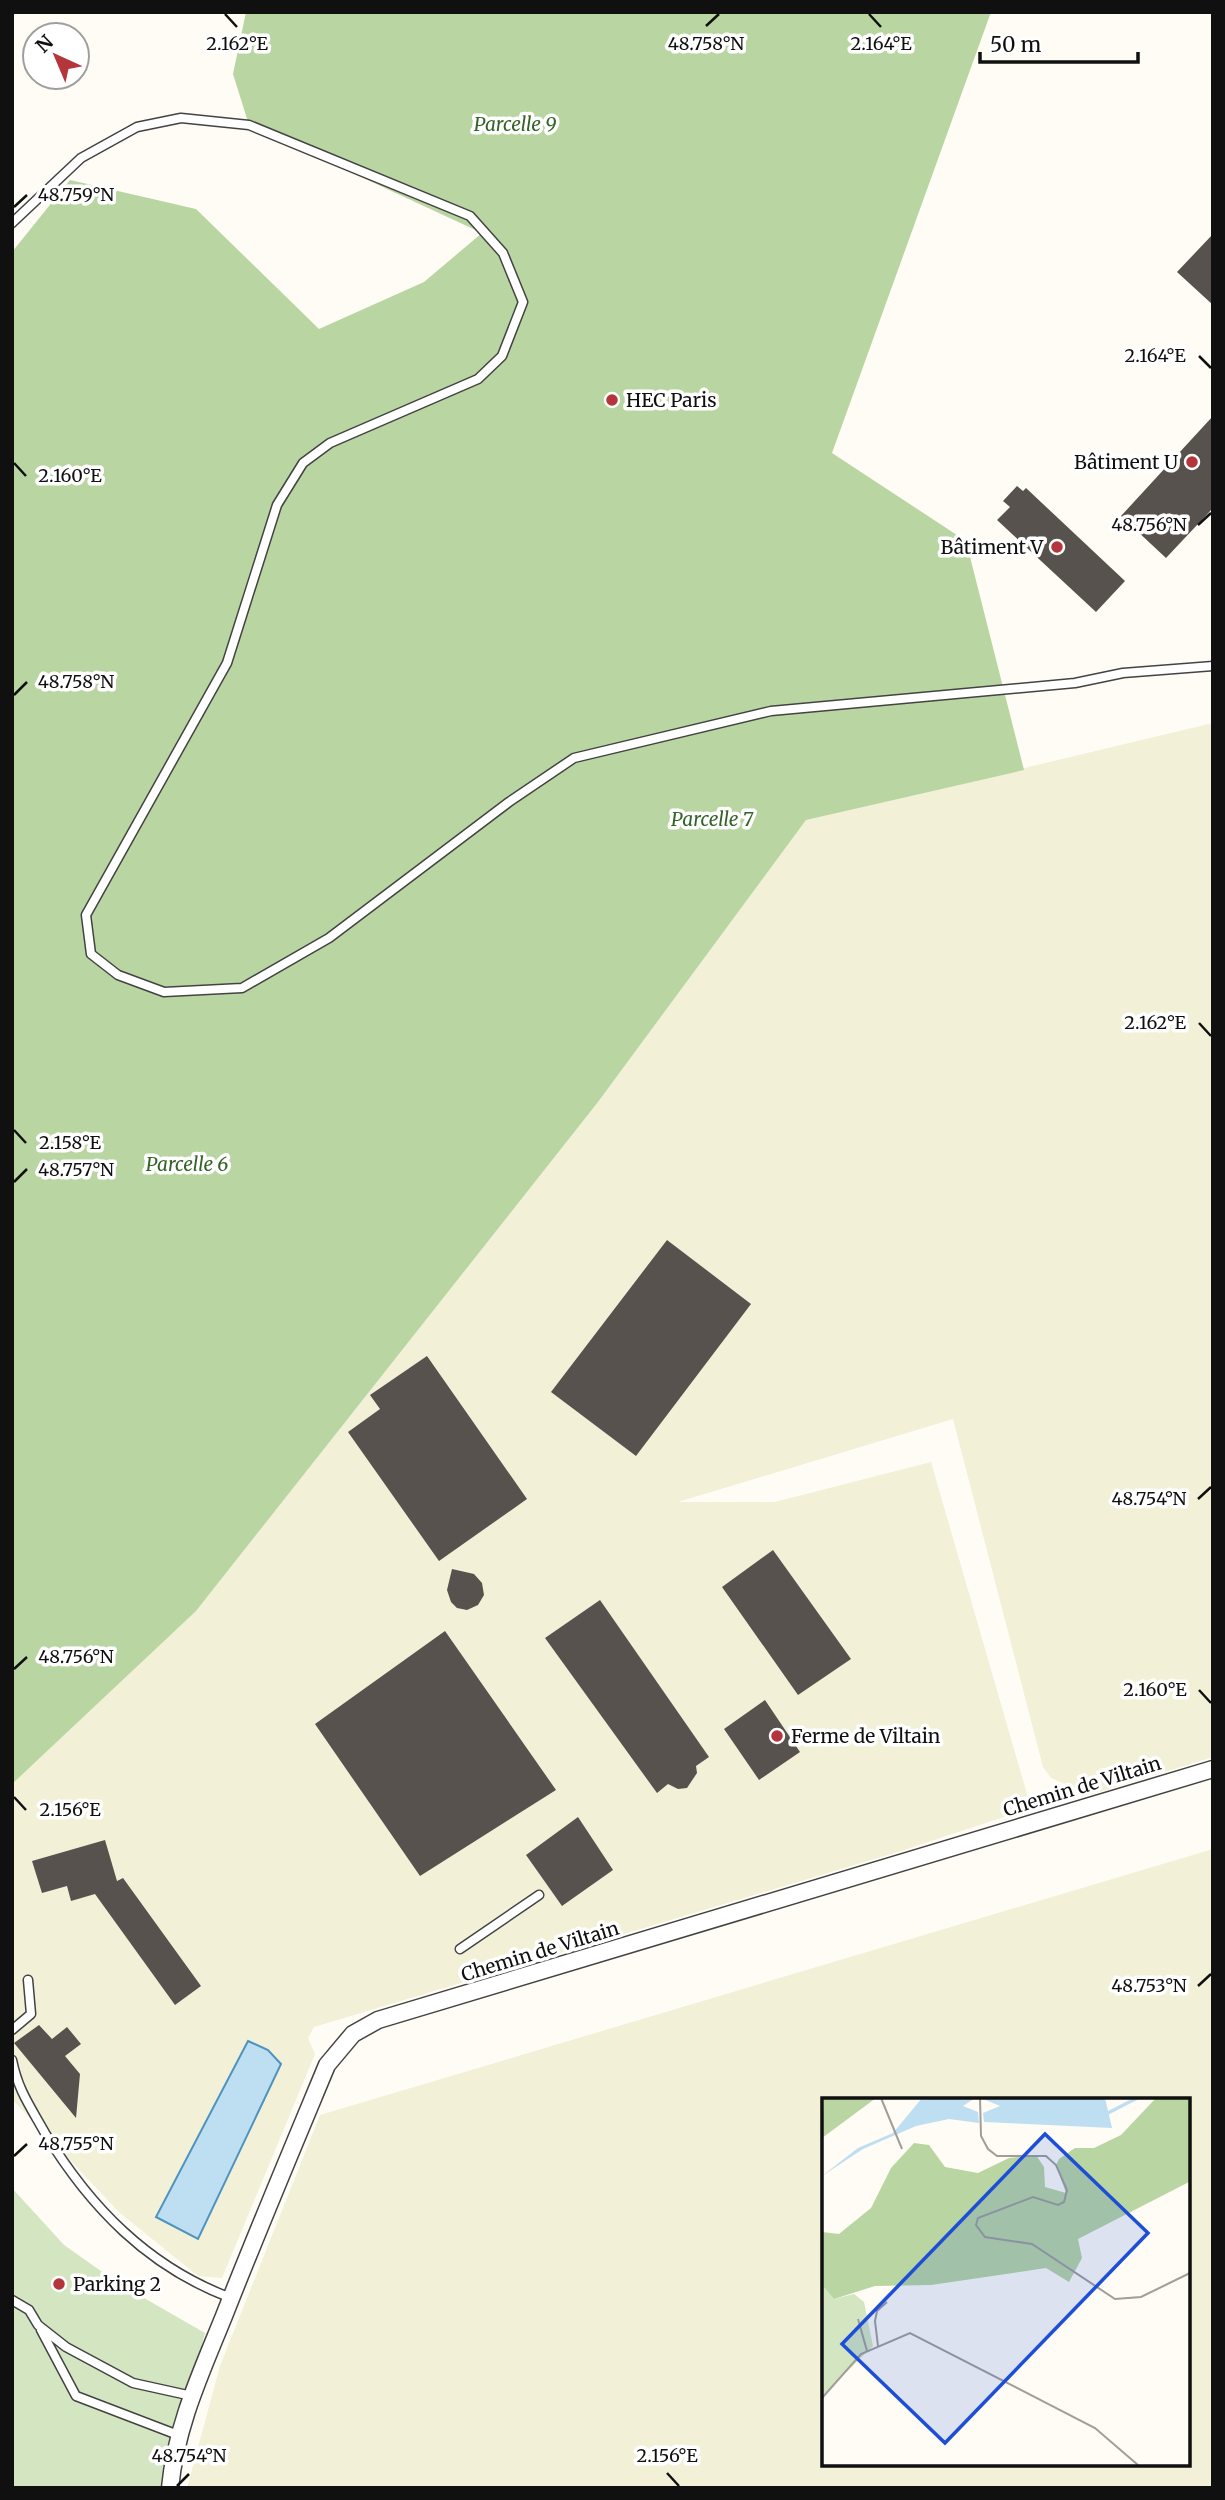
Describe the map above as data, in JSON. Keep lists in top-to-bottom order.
{
  "streets": {
    "street": ["Chemin de Viltain"]
  },
  "parks": ["Parcelle 9", "Parcelle 7", "Parcelle 6"],
  "places": [
    "HEC Paris",
    "Bâtiment U",
    "Bâtiment V",
    "Ferme de Viltain",
    "Parking 2"
  ],
  "scale_bar": "50 m",
  "north": "top left",
  "coordinates": [
    "48.758°N",
    "2.162°E",
    "2.164°E",
    "48.759°N",
    "2.160°E",
    "48.756°N",
    "2.158°E",
    "48.757°N",
    "48.754°N",
    "2.156°E",
    "48.753°N",
    "48.755°N"
  ]
}
